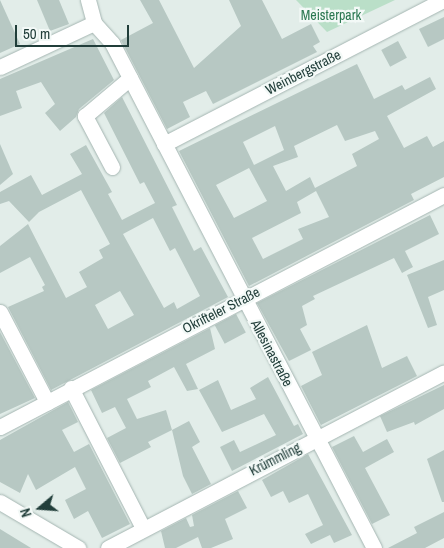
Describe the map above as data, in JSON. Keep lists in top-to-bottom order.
{
  "streets": {
    "street": [
      "Weinbergstraße",
      "Okrifteler Straße",
      "Allesinastraße",
      "Krümmling"
    ]
  },
  "crossings": [
    ["Weinbergstraße", "Allesinastraße"],
    ["Okrifteler Straße", "Allesinastraße"],
    ["Allesinastraße", "Krümmling"]
  ],
  "parks": ["Meisterpark"],
  "scale_bar": "50 m",
  "north": "left"
}
